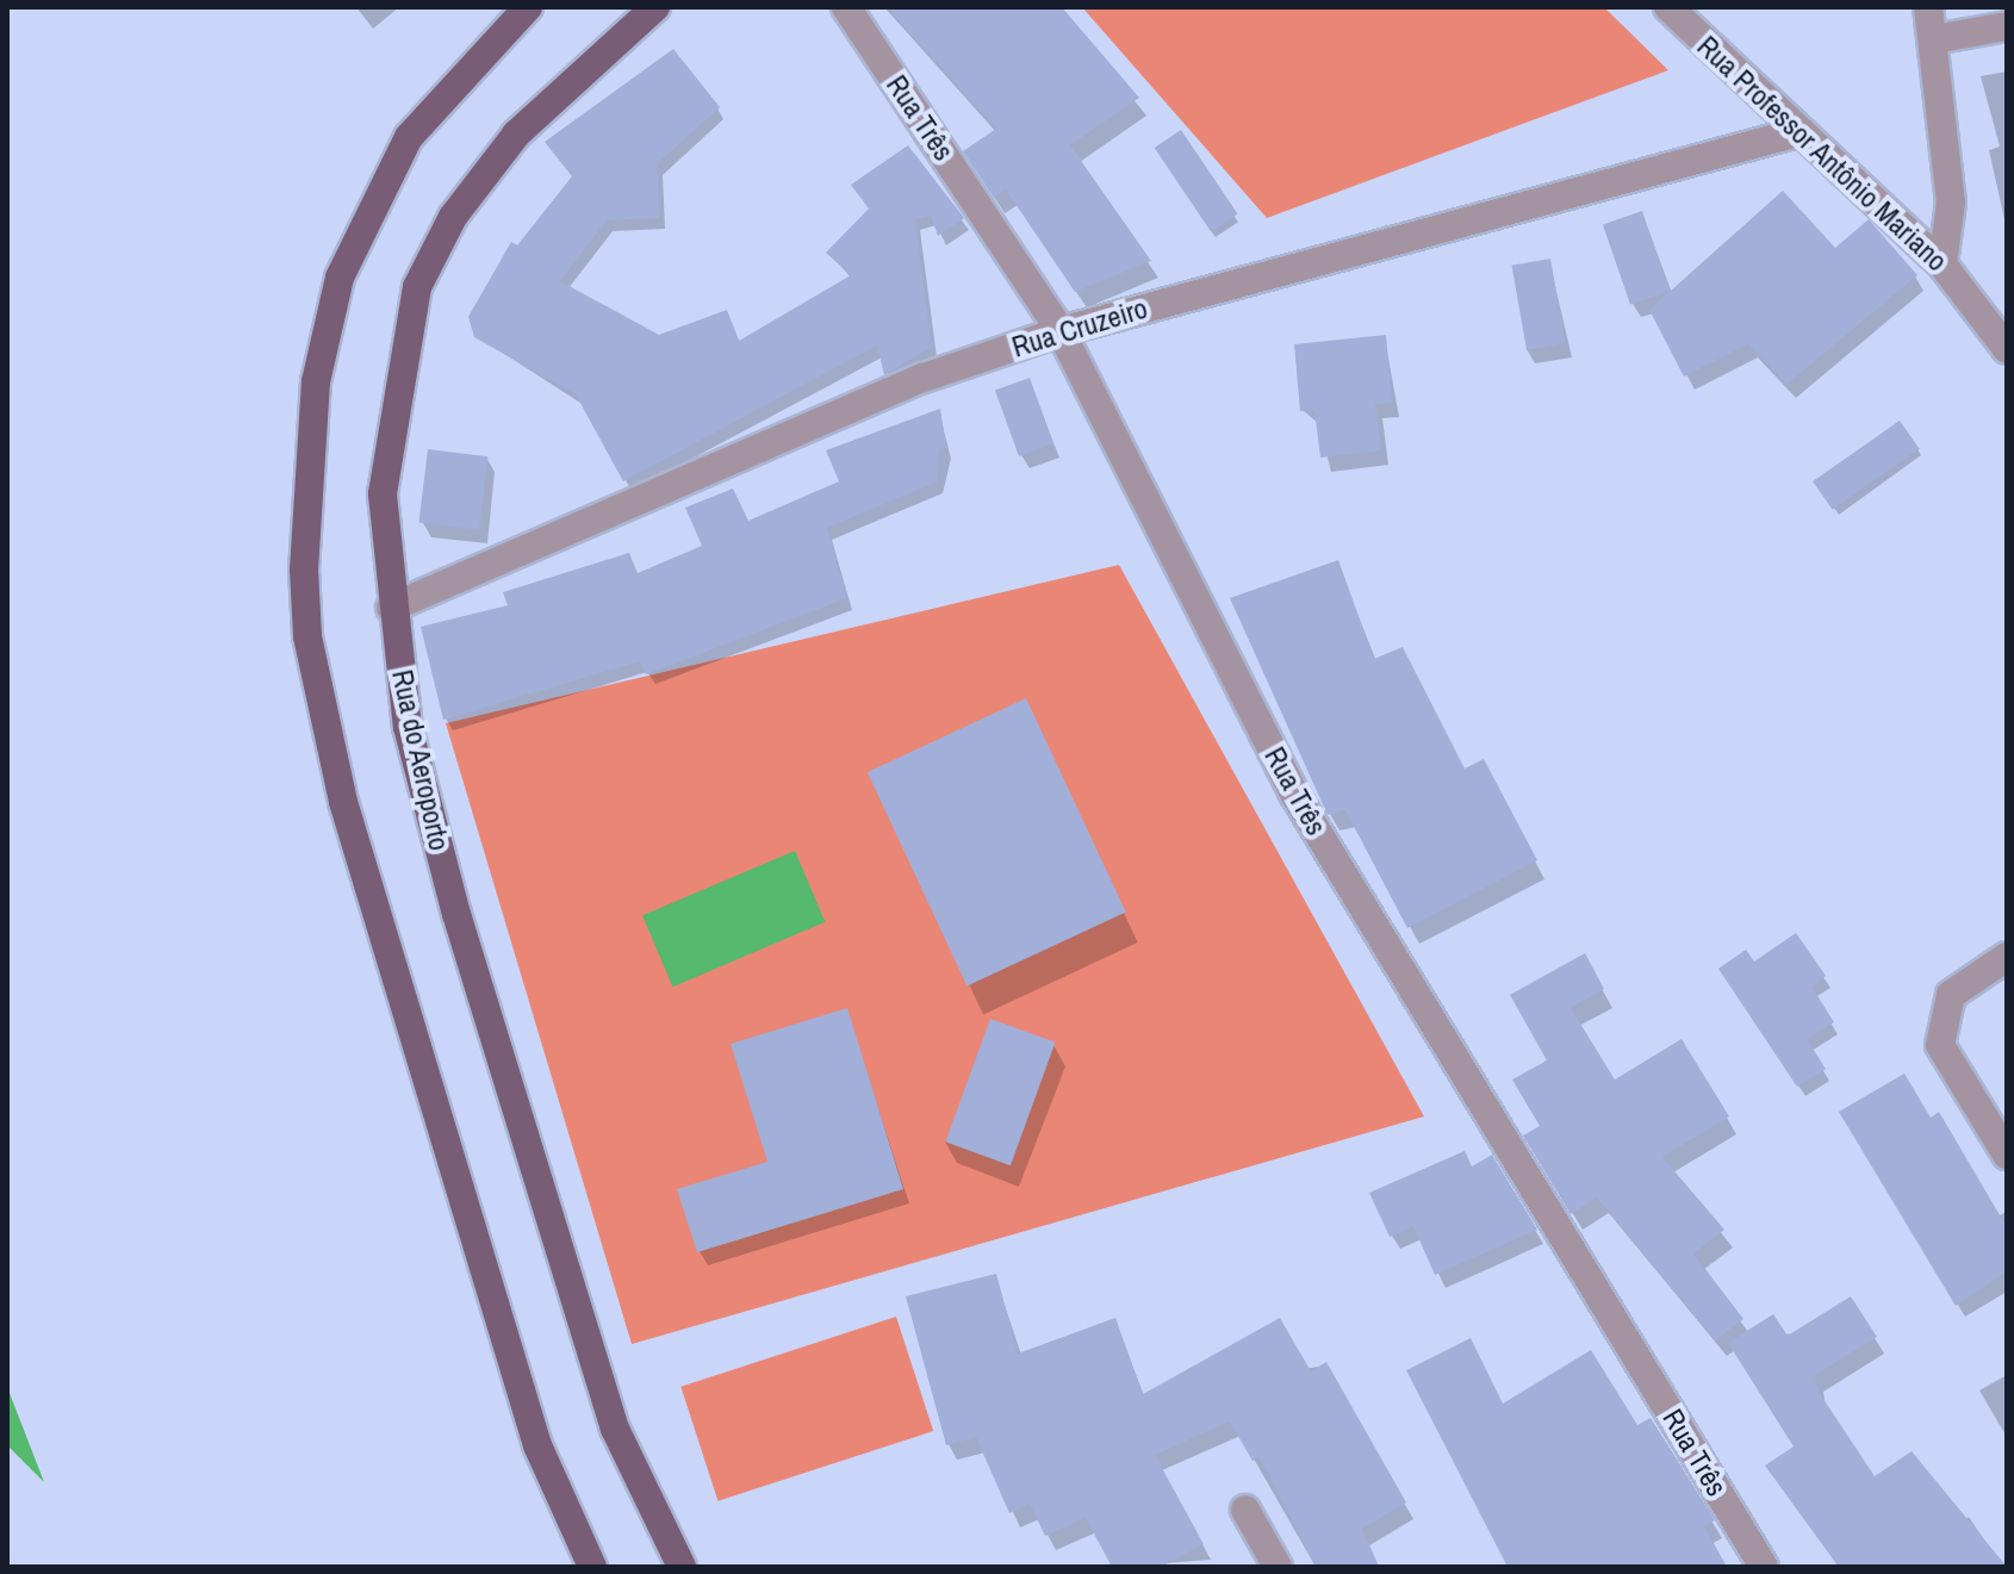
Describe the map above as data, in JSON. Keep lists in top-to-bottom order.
{
  "streets": {
    "main road": ["Rua do Aeroporto"],
    "street": ["Rua Três", "Rua Professor Antônio Mariano", "Rua Cruzeiro"]
  },
  "crossings": [
    ["Rua Três", "Rua Cruzeiro"],
    ["Rua Professor Antônio Mariano", "Rua Cruzeiro"],
    ["Rua Cruzeiro", "Rua do Aeroporto"]
  ]
}
